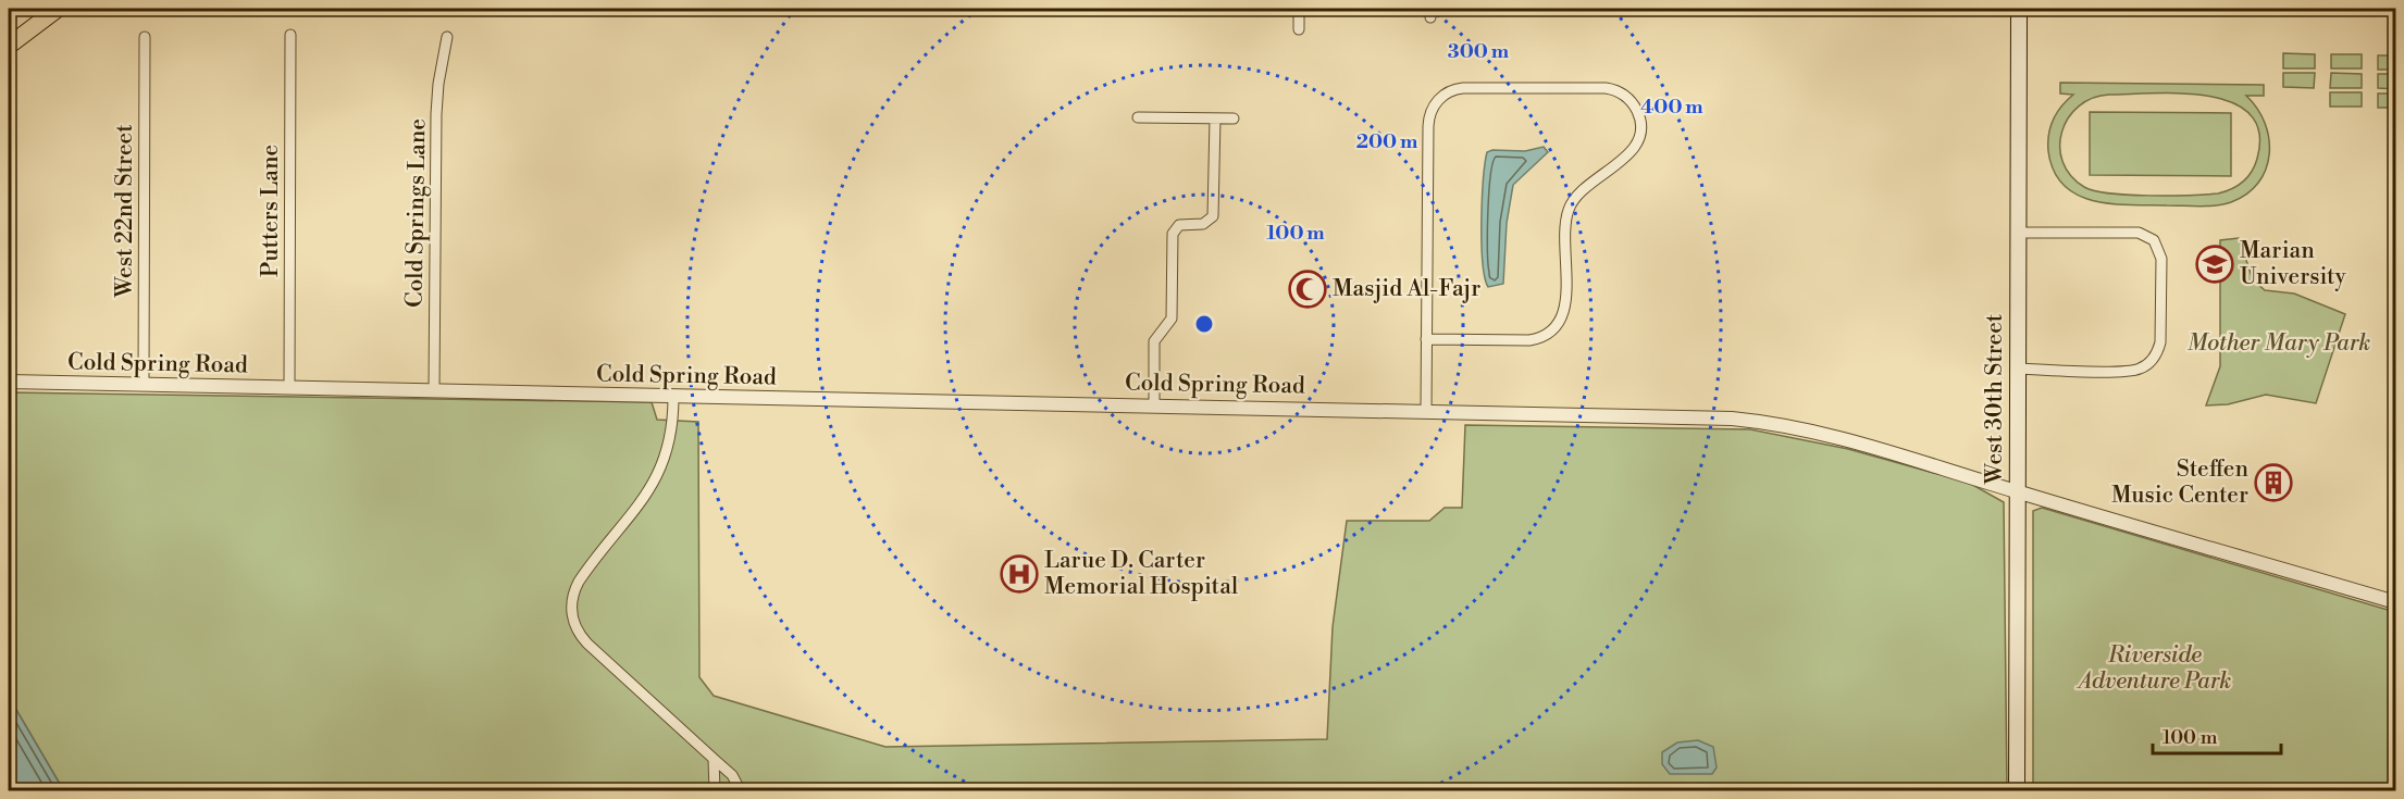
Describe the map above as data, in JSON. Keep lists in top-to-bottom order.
{
  "streets": {
    "main road": ["West 30th Street"],
    "street": [
      "West 22nd Street",
      "Putters Lane",
      "Cold Springs Lane",
      "Cold Spring Road"
    ]
  },
  "crossings": [
    ["West 22nd Street", "Cold Spring Road"],
    ["Putters Lane", "Cold Spring Road"],
    ["Cold Springs Lane", "Cold Spring Road"],
    ["Cold Spring Road", "West 30th Street"]
  ],
  "parks": ["Mother Mary Park", "Riverside Adventure Park"],
  "places": {
    "school or university": ["Marian University"],
    "mosque": ["Masjid Al-Fajr"],
    "building": ["Steffen Music Center"],
    "hospital": ["Larue D. Carter Memorial Hospital"]
  },
  "scale_bar": "100 m",
  "rings": [
    "300 m",
    "400 m",
    "200 m",
    "100 m"
  ]
}
